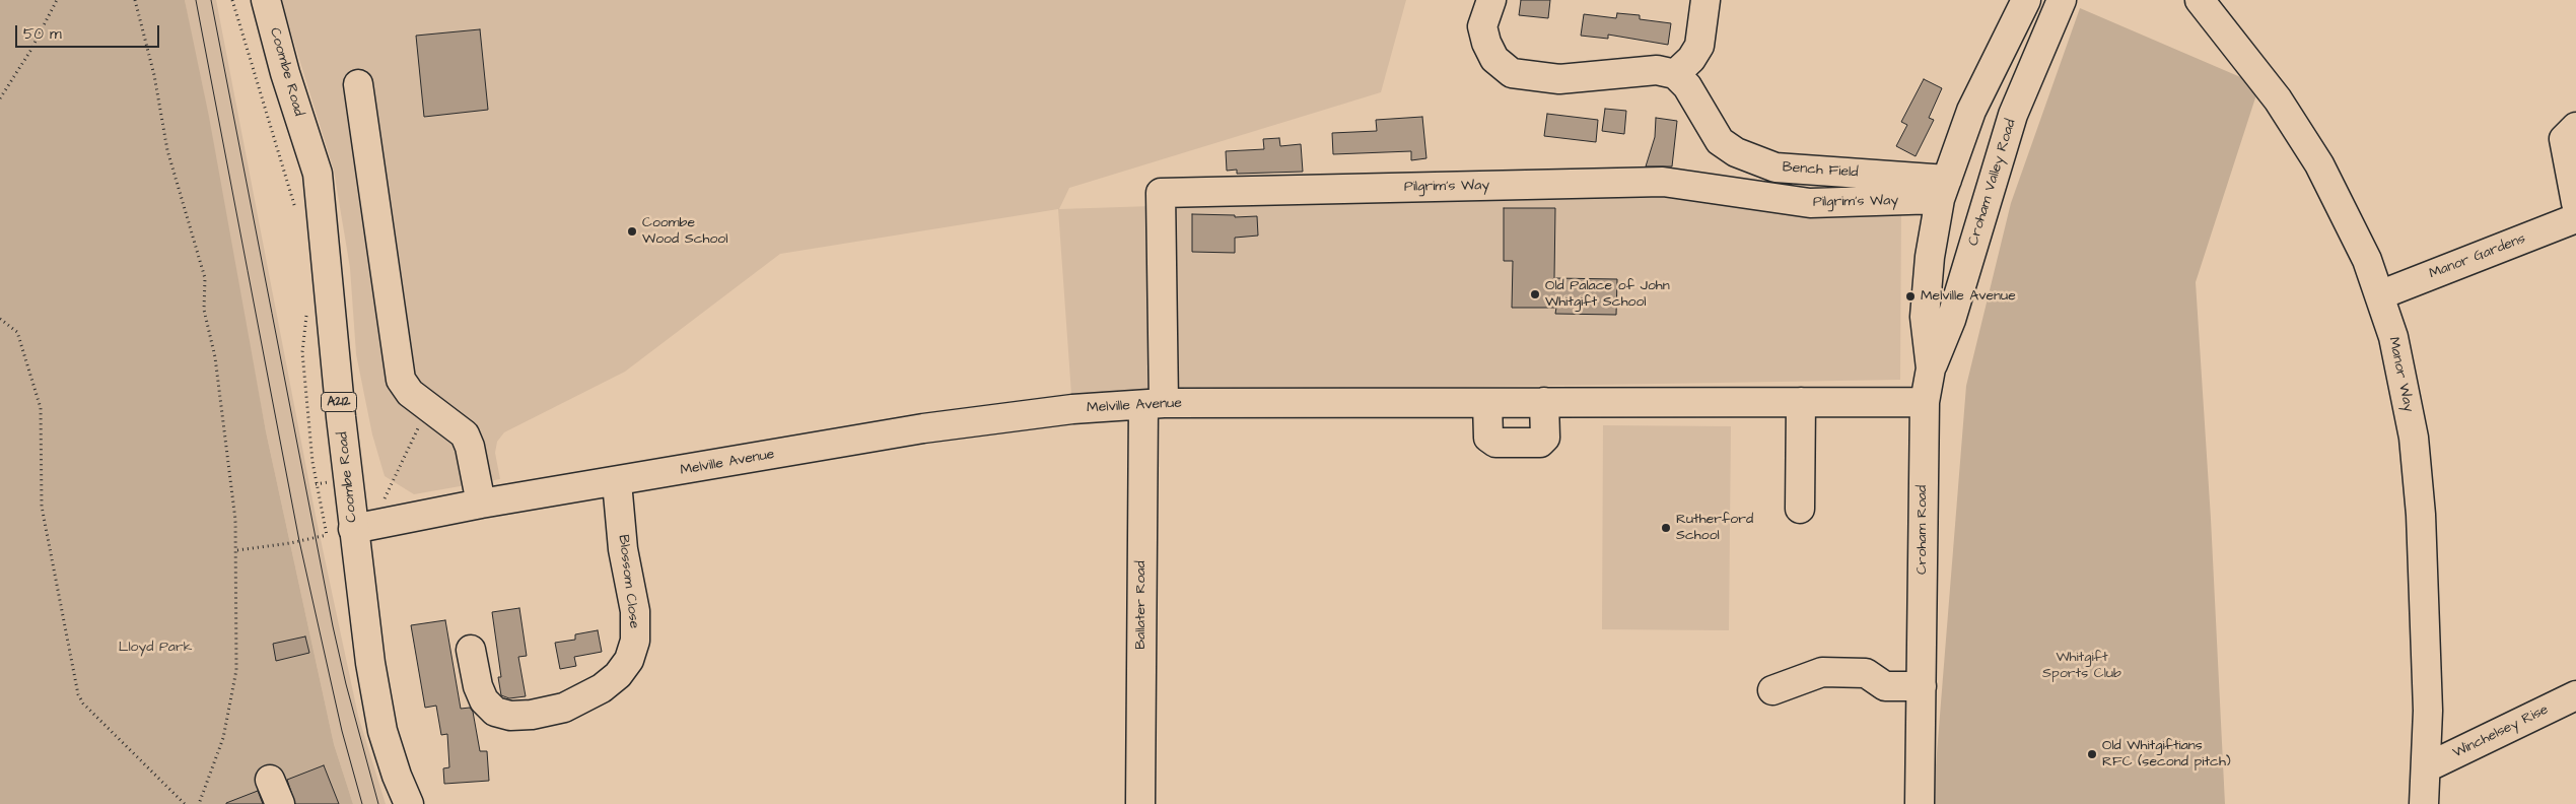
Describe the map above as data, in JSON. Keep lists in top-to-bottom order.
{
  "streets": {
    "street": [
      "Coombe Road",
      "Bench Field",
      "Croham Valley Road",
      "Pilgrim's Way",
      "Manor Gardens",
      "Manor Way",
      "A212",
      "Melville Avenue",
      "Croham Road",
      "Blossom Close",
      "Ballater Road",
      "Winchelsey Rise"
    ]
  },
  "crossings": [
    ["Coombe Road", "Melville Avenue"],
    ["Bench Field", "Pilgrim's Way"],
    ["Bench Field", "Croham Road"],
    ["Croham Valley Road", "Croham Road"],
    ["Pilgrim's Way", "Melville Avenue"],
    ["Pilgrim's Way", "Croham Road"],
    ["Pilgrim's Way", "Ballater Road"],
    ["Manor Gardens", "Manor Way"],
    ["Manor Way", "Winchelsey Rise"],
    ["Melville Avenue", "Croham Road"],
    ["Melville Avenue", "Blossom Close"],
    ["Melville Avenue", "Ballater Road"]
  ],
  "parks": ["Lloyd Park", "Whitgift Sports Club"],
  "places": [
    "Coombe Wood School",
    "Old Palace of John Whitgift School",
    "Melville Avenue",
    "Rutherford School",
    "Old Whitgiftians RFC (second pitch)"
  ],
  "scale_bar": "50 m"
}
